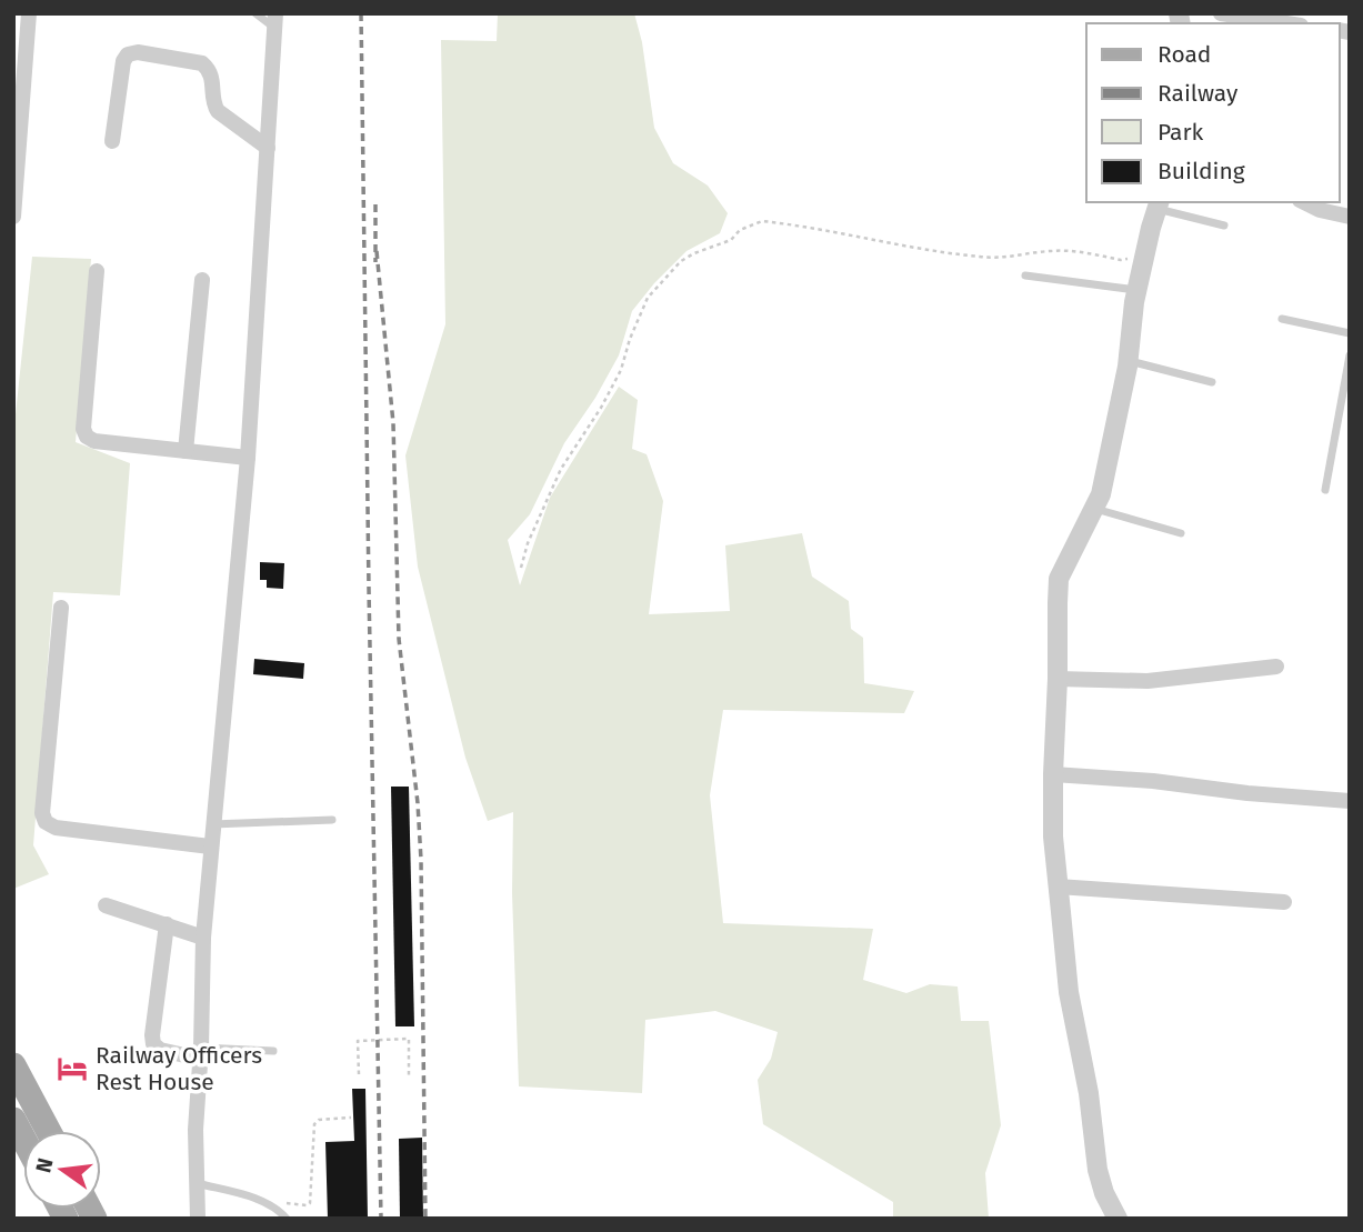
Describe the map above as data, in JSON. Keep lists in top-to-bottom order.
{
  "places": {
    "hotel": ["Railway Officers Rest House"]
  },
  "legend": [
    "Road",
    "Railway",
    "Park",
    "Building"
  ],
  "north": "left"
}
